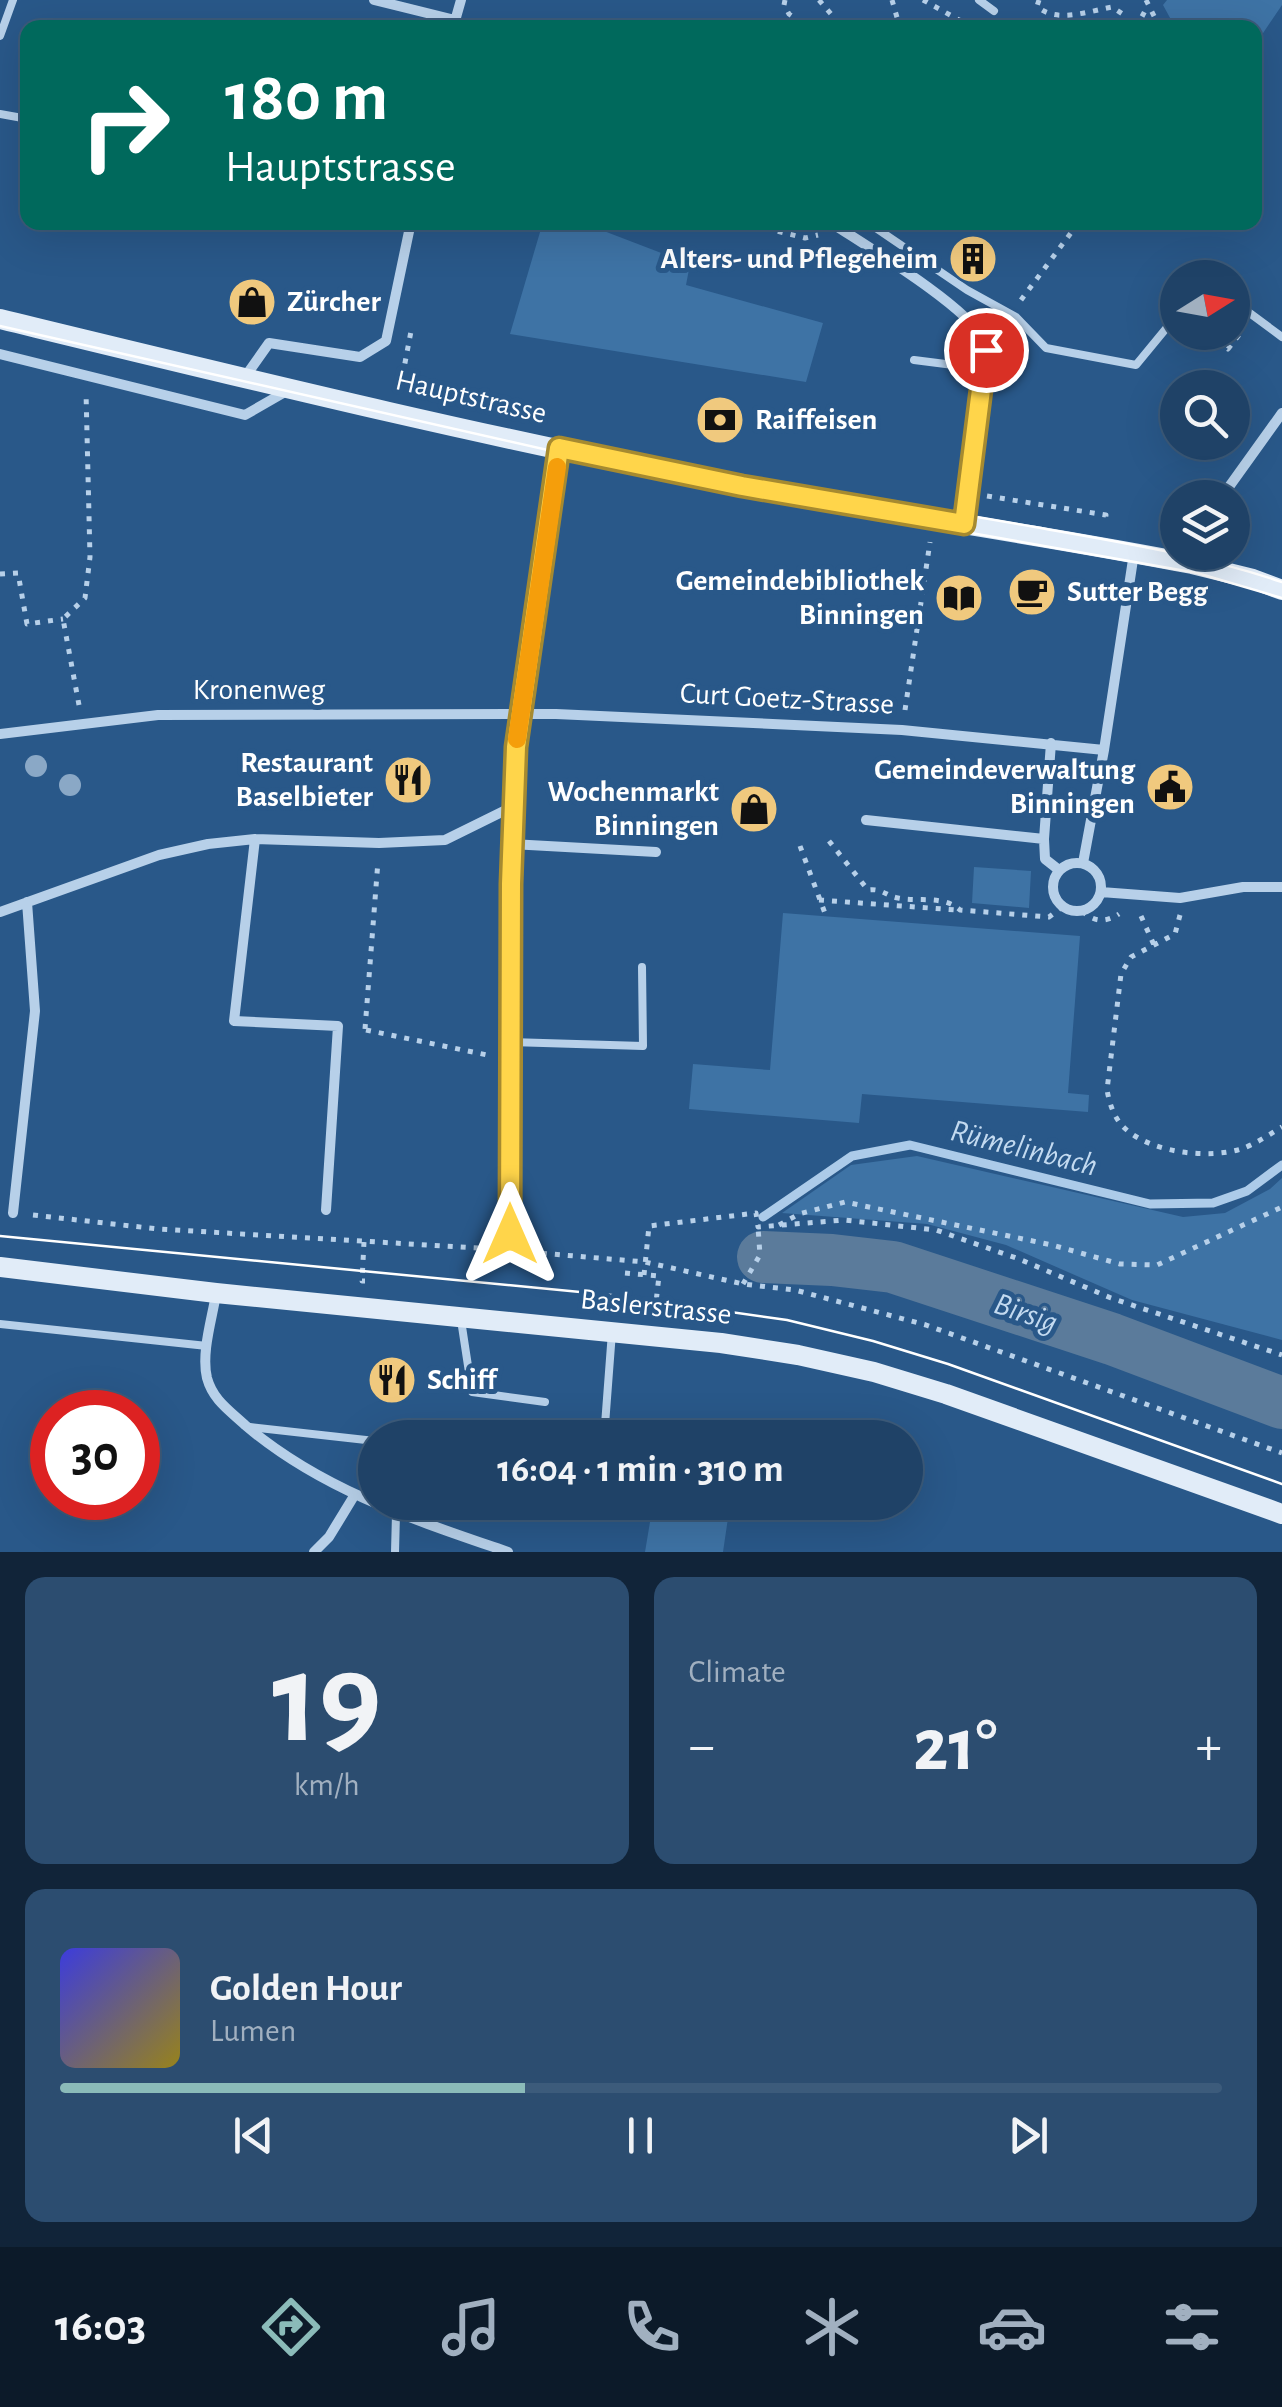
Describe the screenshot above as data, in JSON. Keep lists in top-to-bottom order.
{
  "streets": {
    "main road": ["Hauptstrasse", "Baslerstrasse"],
    "street": ["Kronenweg", "Curt Goetz-Strasse"]
  },
  "crossings": [
    ["Kronenweg", "Curt Goetz-Strasse"]
  ],
  "water": ["Rümelinbach", "Birsig"],
  "places": {
    "building": ["Alters- und Pflegeheim"],
    "shop": ["Zürcher", "Wochenmarkt Binningen"],
    "bank": ["Raiffeisen"],
    "cafe": ["Sutter Begg"],
    "library": ["Gemeindebibliothek Binningen"],
    "restaurant": ["Restaurant Baselbieter", "Schiff"],
    "public building": ["Gemeindeverwaltung Binningen"]
  },
  "north": "right",
  "page": {
    "turn": ["180 m", "Hauptstrasse"],
    "limit": "30",
    "trip": "16:04 · 1 min · 310 m",
    "tile": [
      ["19", "km/h"],
      "Climate"
    ],
    "heat": ["−", "21°", "+"],
    "song": ["Golden Hour", "Lumen"],
    "tabs": "16:03"
  }
}
